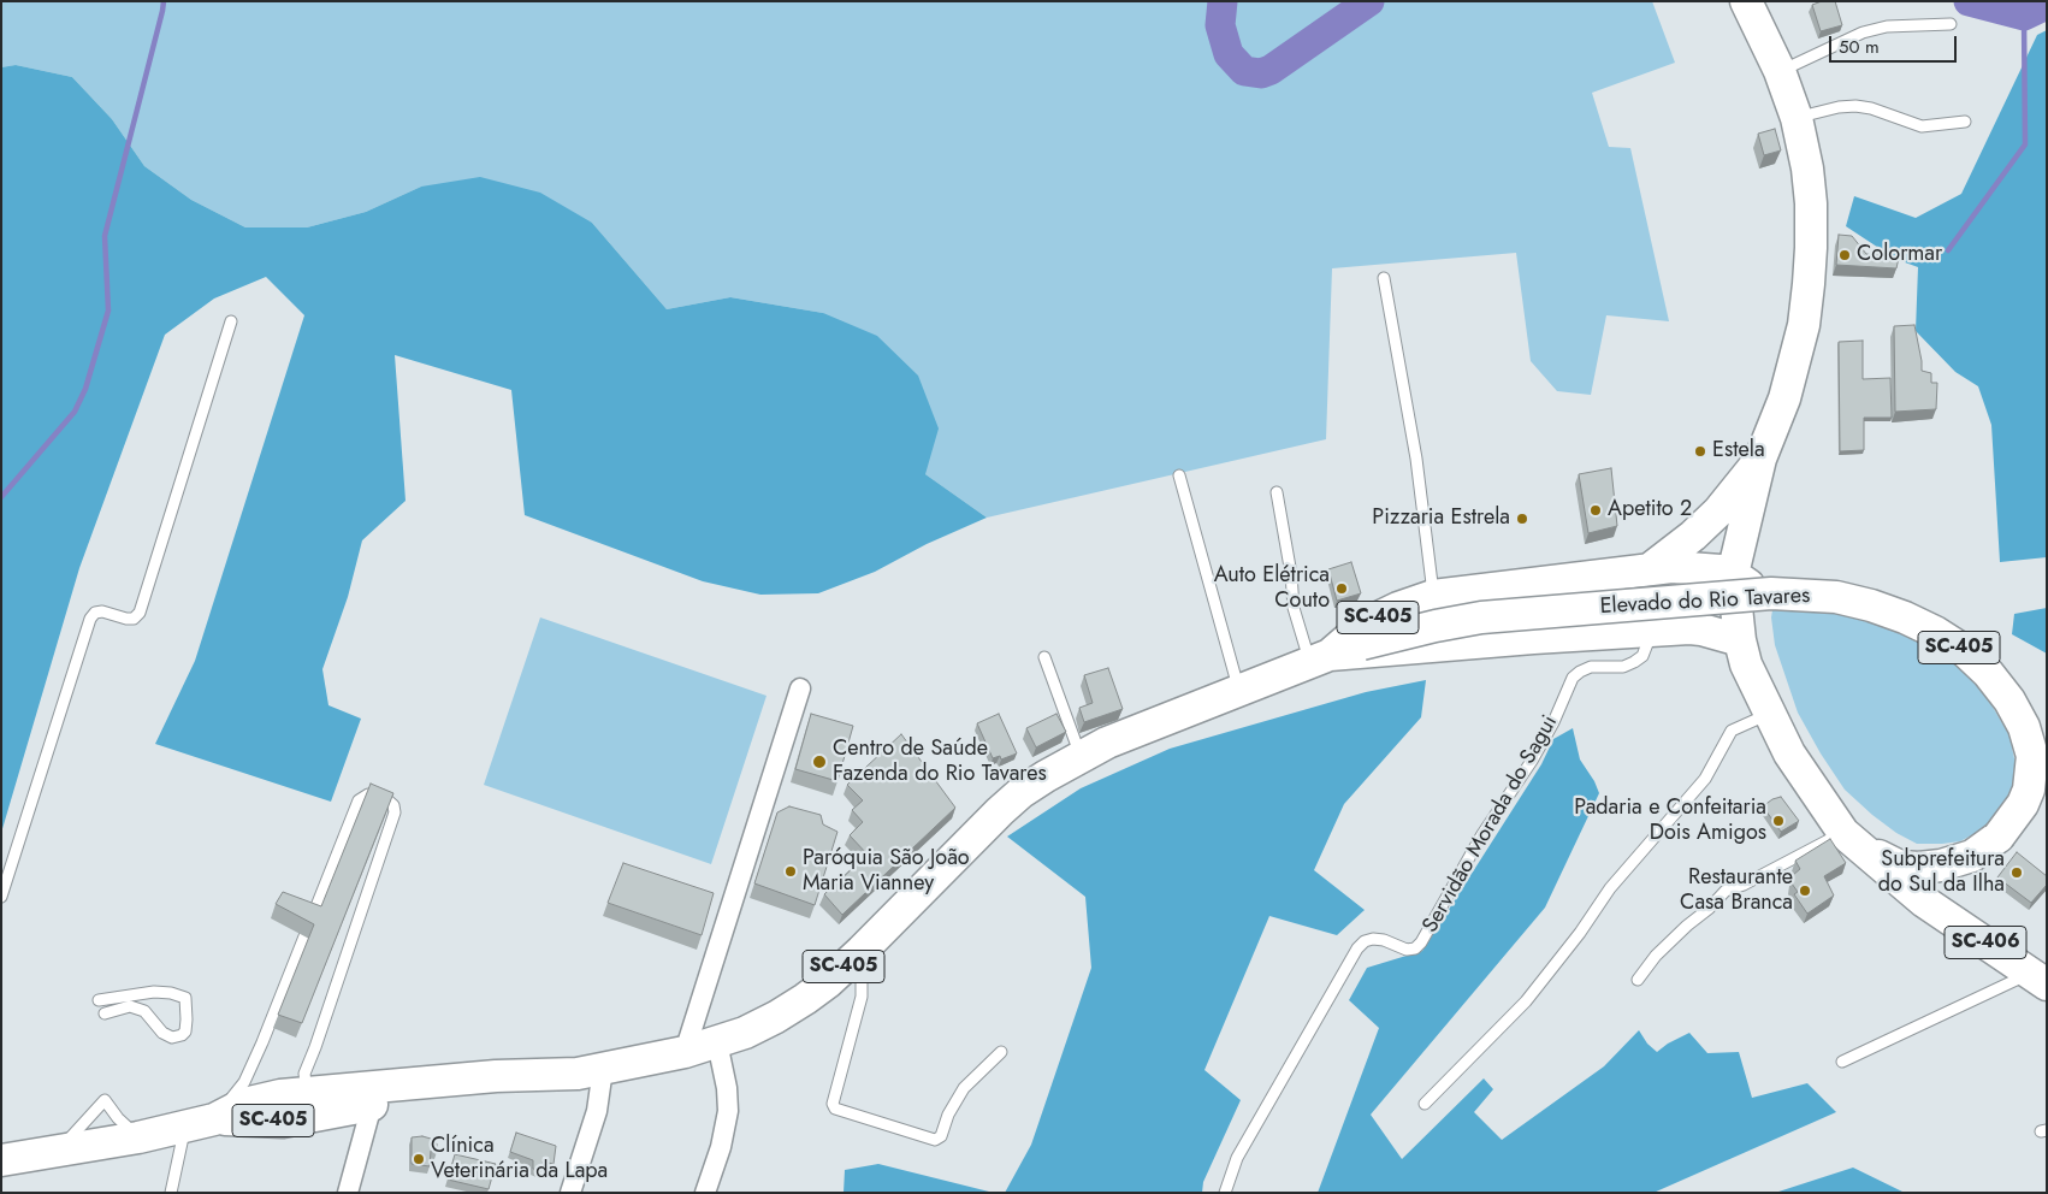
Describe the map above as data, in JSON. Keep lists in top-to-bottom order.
{
  "streets": {
    "main road": ["Elevado do Rio Tavares", "SC-405", "SC-406"],
    "lane": ["Servidão Morada do Sagui"]
  },
  "crossings": [
    ["Elevado do Rio Tavares", "SC-405"],
    ["Elevado do Rio Tavares", "SC-406"],
    ["SC-405", "SC-406"]
  ],
  "places": [
    "Colormar",
    "Estela",
    "Apetito 2",
    "Pizzaria Estrela",
    "Auto Elétrica Couto",
    "Centro de Saúde Fazenda do Rio Tavares",
    "Padaria e Confeitaria Dois Amigos",
    "Paróquia São João Maria Vianney",
    "Subprefeitura do Sul da Ilha",
    "Restaurante Casa Branca",
    "Clínica Veterinária da Lapa"
  ],
  "scale_bar": "50 m"
}
